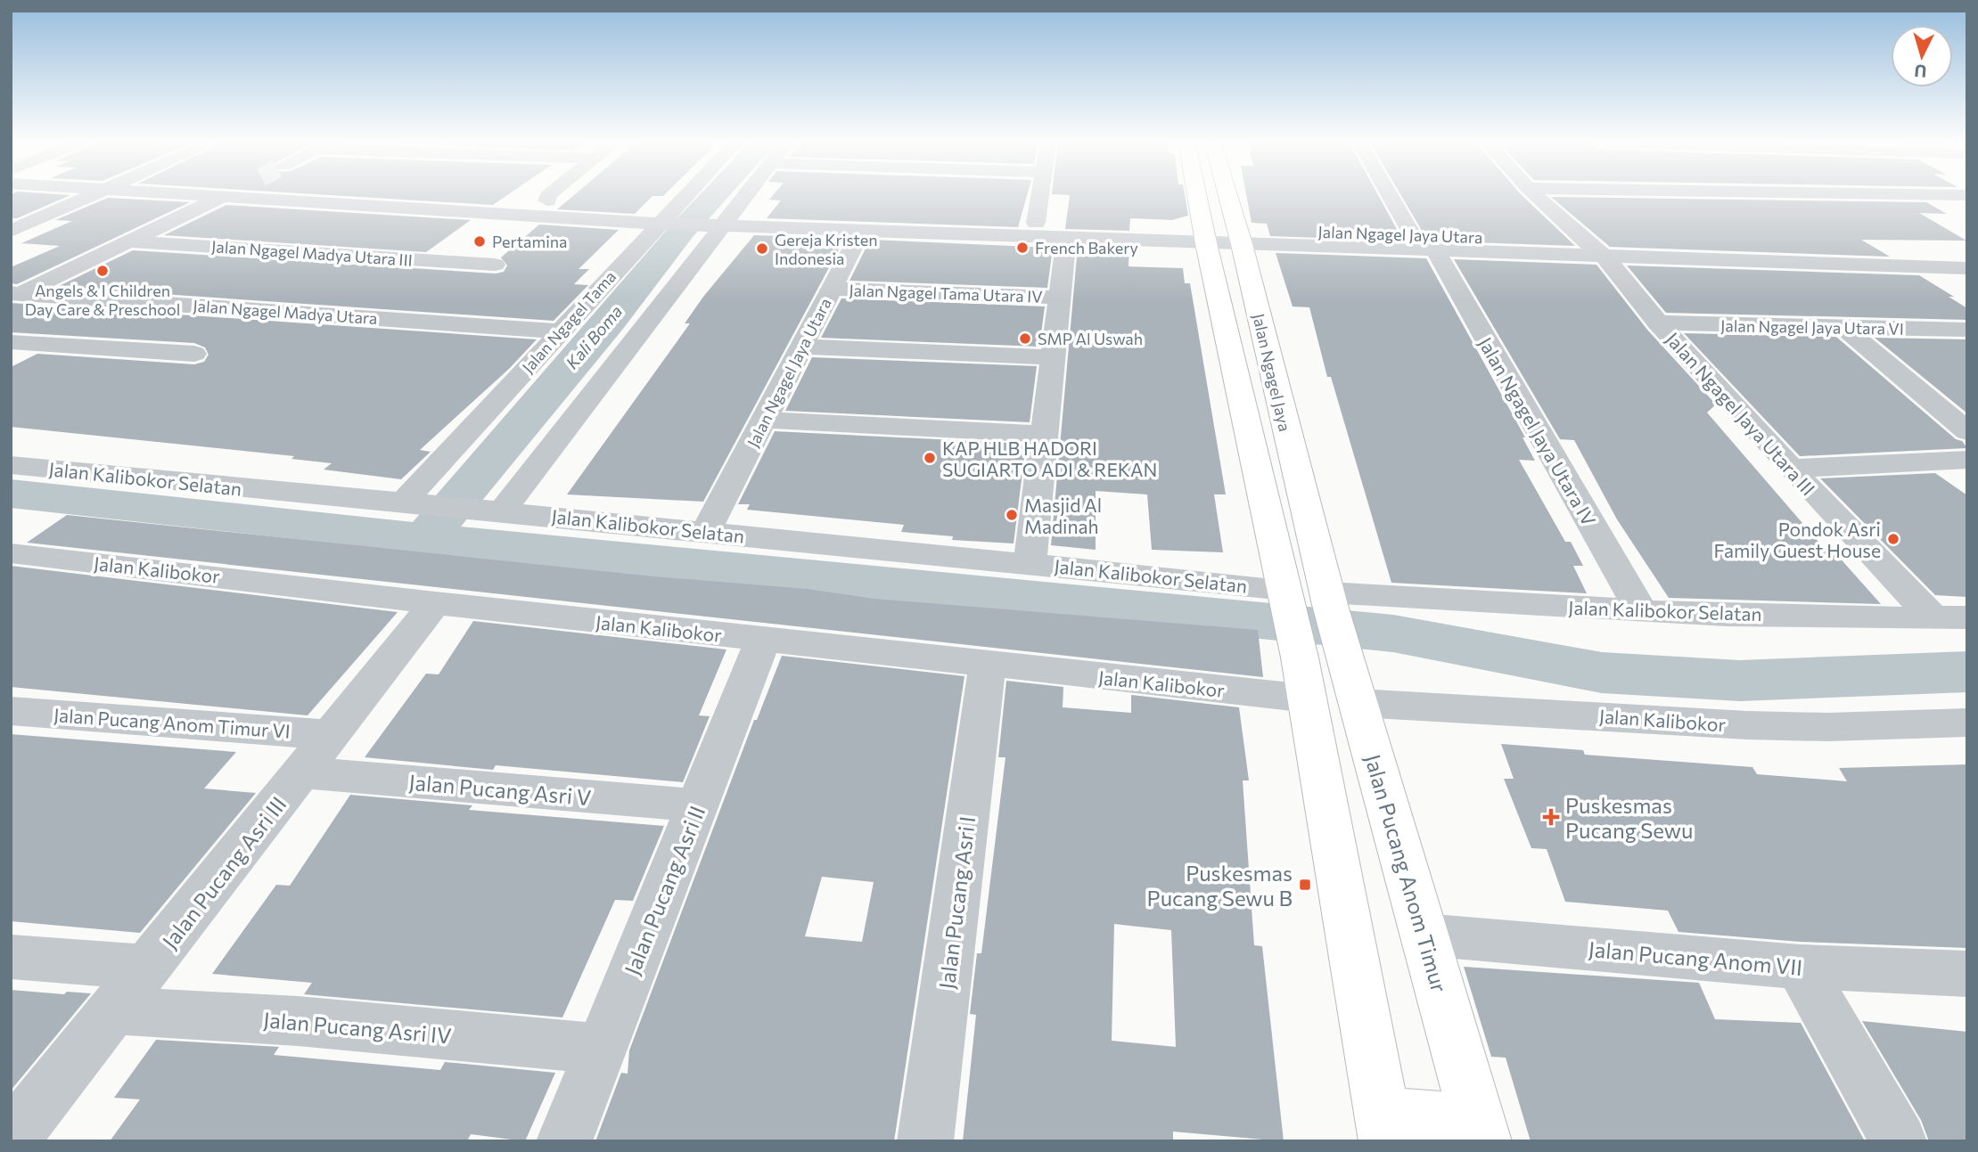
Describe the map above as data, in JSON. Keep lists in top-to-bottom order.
{
  "streets": {
    "main road": ["Jalan Ngagel Jaya", "Jalan Pucang Anom Timur"],
    "street": [
      "Jalan Ngagel Jaya Utara",
      "Jalan Ngagel Madya Utara III",
      "Jalan Ngagel Tama Utara IV",
      "Jalan Ngagel Madya Utara",
      "Jalan Ngagel Tama",
      "Jalan Ngagel Jaya Utara VI",
      "Jalan Ngagel Jaya Utara III",
      "Jalan Ngagel Jaya Utara IV",
      "Jalan Kalibokor Selatan",
      "Jalan Kalibokor",
      "Jalan Pucang Anom Timur VI",
      "Jalan Pucang Asri V",
      "Jalan Pucang Asri III",
      "Jalan Pucang Asri II",
      "Jalan Pucang Asri I",
      "Jalan Pucang Anom VII",
      "Jalan Pucang Asri IV"
    ]
  },
  "crossings": [
    ["Jalan Ngagel Jaya Utara", "Jalan Ngagel Tama Utara IV"],
    ["Jalan Ngagel Jaya Utara", "Jalan Ngagel Tama"],
    ["Jalan Ngagel Jaya Utara", "Jalan Ngagel Jaya"],
    ["Jalan Ngagel Jaya Utara", "Jalan Ngagel Jaya Utara III"],
    ["Jalan Ngagel Jaya Utara", "Jalan Ngagel Jaya Utara IV"],
    ["Jalan Ngagel Jaya Utara", "Jalan Kalibokor Selatan"],
    ["Jalan Ngagel Madya Utara", "Jalan Ngagel Tama"],
    ["Jalan Ngagel Tama", "Jalan Kalibokor Selatan"],
    ["Jalan Ngagel Jaya Utara VI", "Jalan Ngagel Jaya Utara III"],
    ["Jalan Ngagel Jaya", "Jalan Kalibokor Selatan"],
    ["Jalan Ngagel Jaya", "Jalan Pucang Anom Timur"],
    ["Jalan Ngagel Jaya Utara III", "Jalan Kalibokor Selatan"],
    ["Jalan Ngagel Jaya Utara IV", "Jalan Kalibokor Selatan"],
    ["Jalan Kalibokor Selatan", "Jalan Pucang Anom Timur"],
    ["Jalan Kalibokor", "Jalan Pucang Asri III"],
    ["Jalan Kalibokor", "Jalan Pucang Anom Timur"],
    ["Jalan Kalibokor", "Jalan Pucang Asri II"],
    ["Jalan Kalibokor", "Jalan Pucang Asri I"],
    ["Jalan Pucang Anom Timur VI", "Jalan Pucang Asri III"],
    ["Jalan Pucang Asri V", "Jalan Pucang Asri III"],
    ["Jalan Pucang Asri V", "Jalan Pucang Asri II"],
    ["Jalan Pucang Asri III", "Jalan Pucang Asri IV"],
    ["Jalan Pucang Anom Timur", "Jalan Pucang Anom VII"],
    ["Jalan Pucang Asri II", "Jalan Pucang Asri IV"]
  ],
  "water": ["Kali Boma"],
  "places": {
    "other": [
      "Pertamina",
      "French Bakery",
      "Gereja Kristen Indonesia",
      "Angels & I Children Day Care & Preschool",
      "SMP Al Uswah",
      "KAP HLB HADORI SUGIARTO ADI & REKAN",
      "Masjid Al Madinah",
      "Pondok Asri Family Guest House"
    ],
    "health": ["Puskesmas Pucang Sewu"],
    "transit": ["Puskesmas Pucang Sewu B"]
  },
  "north": "bottom"
}
